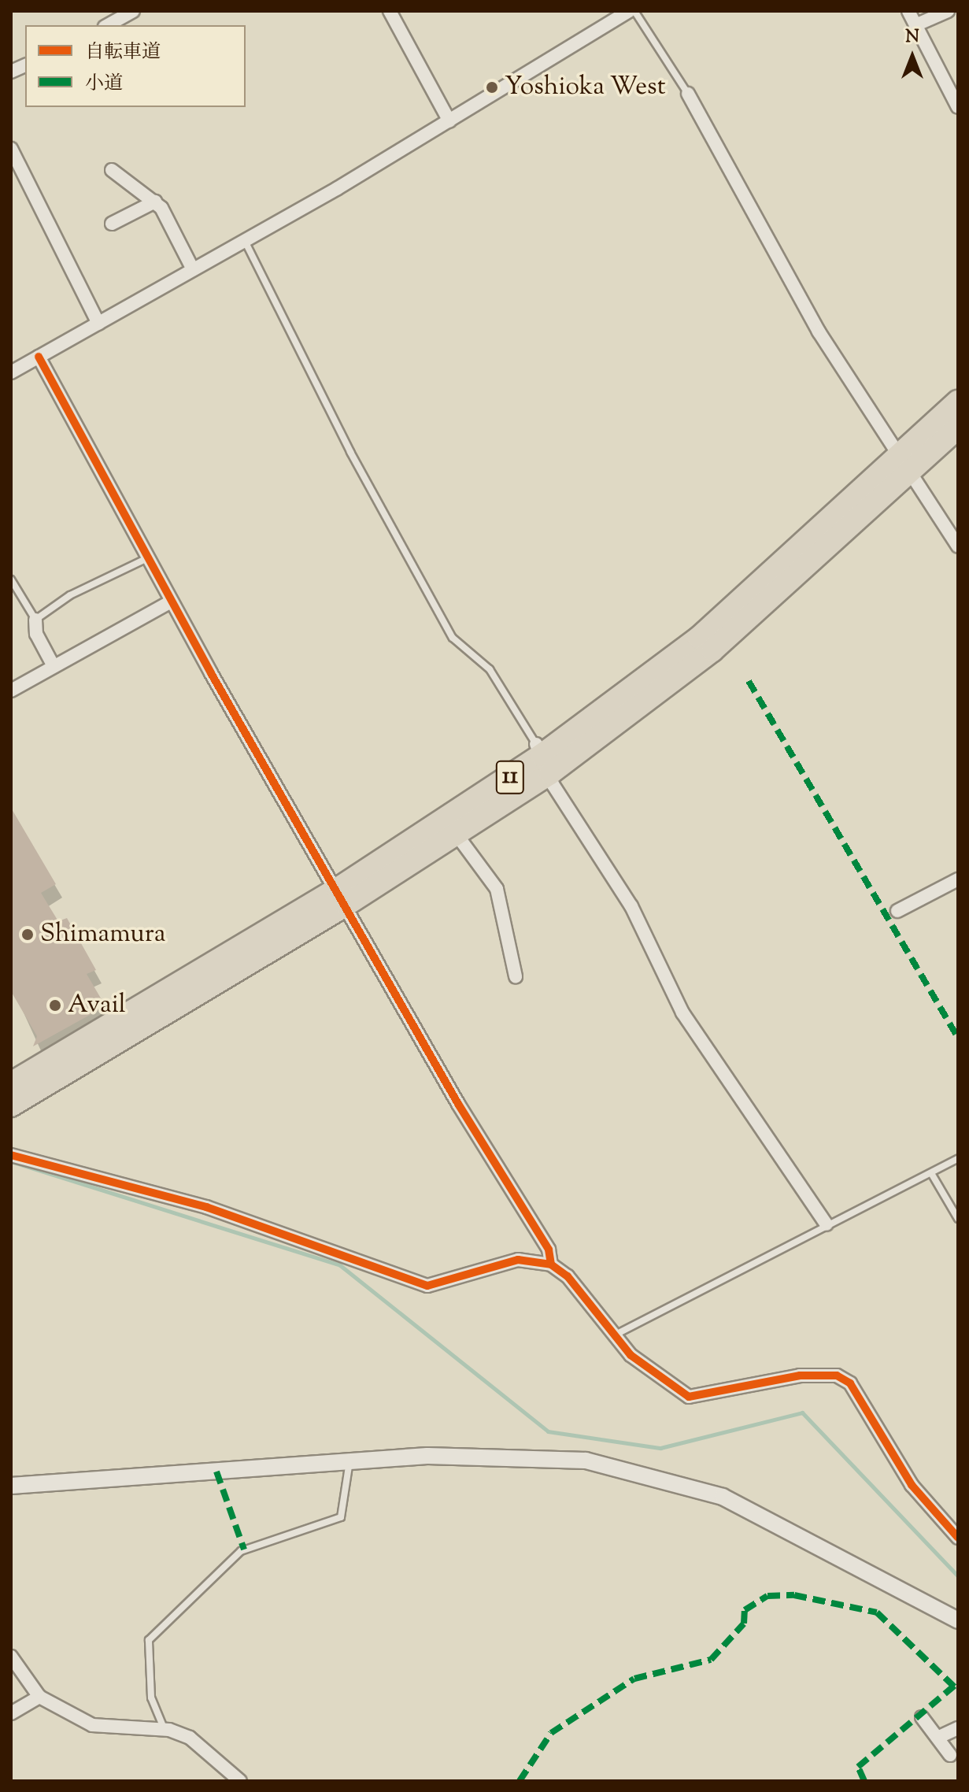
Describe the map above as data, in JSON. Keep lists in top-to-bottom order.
{
  "streets": {
    "highway": ["11"]
  },
  "places": ["Yoshioka West", "Shimamura", "Avail"],
  "legend": ["自転車道", "小道"],
  "north": "top"
}
